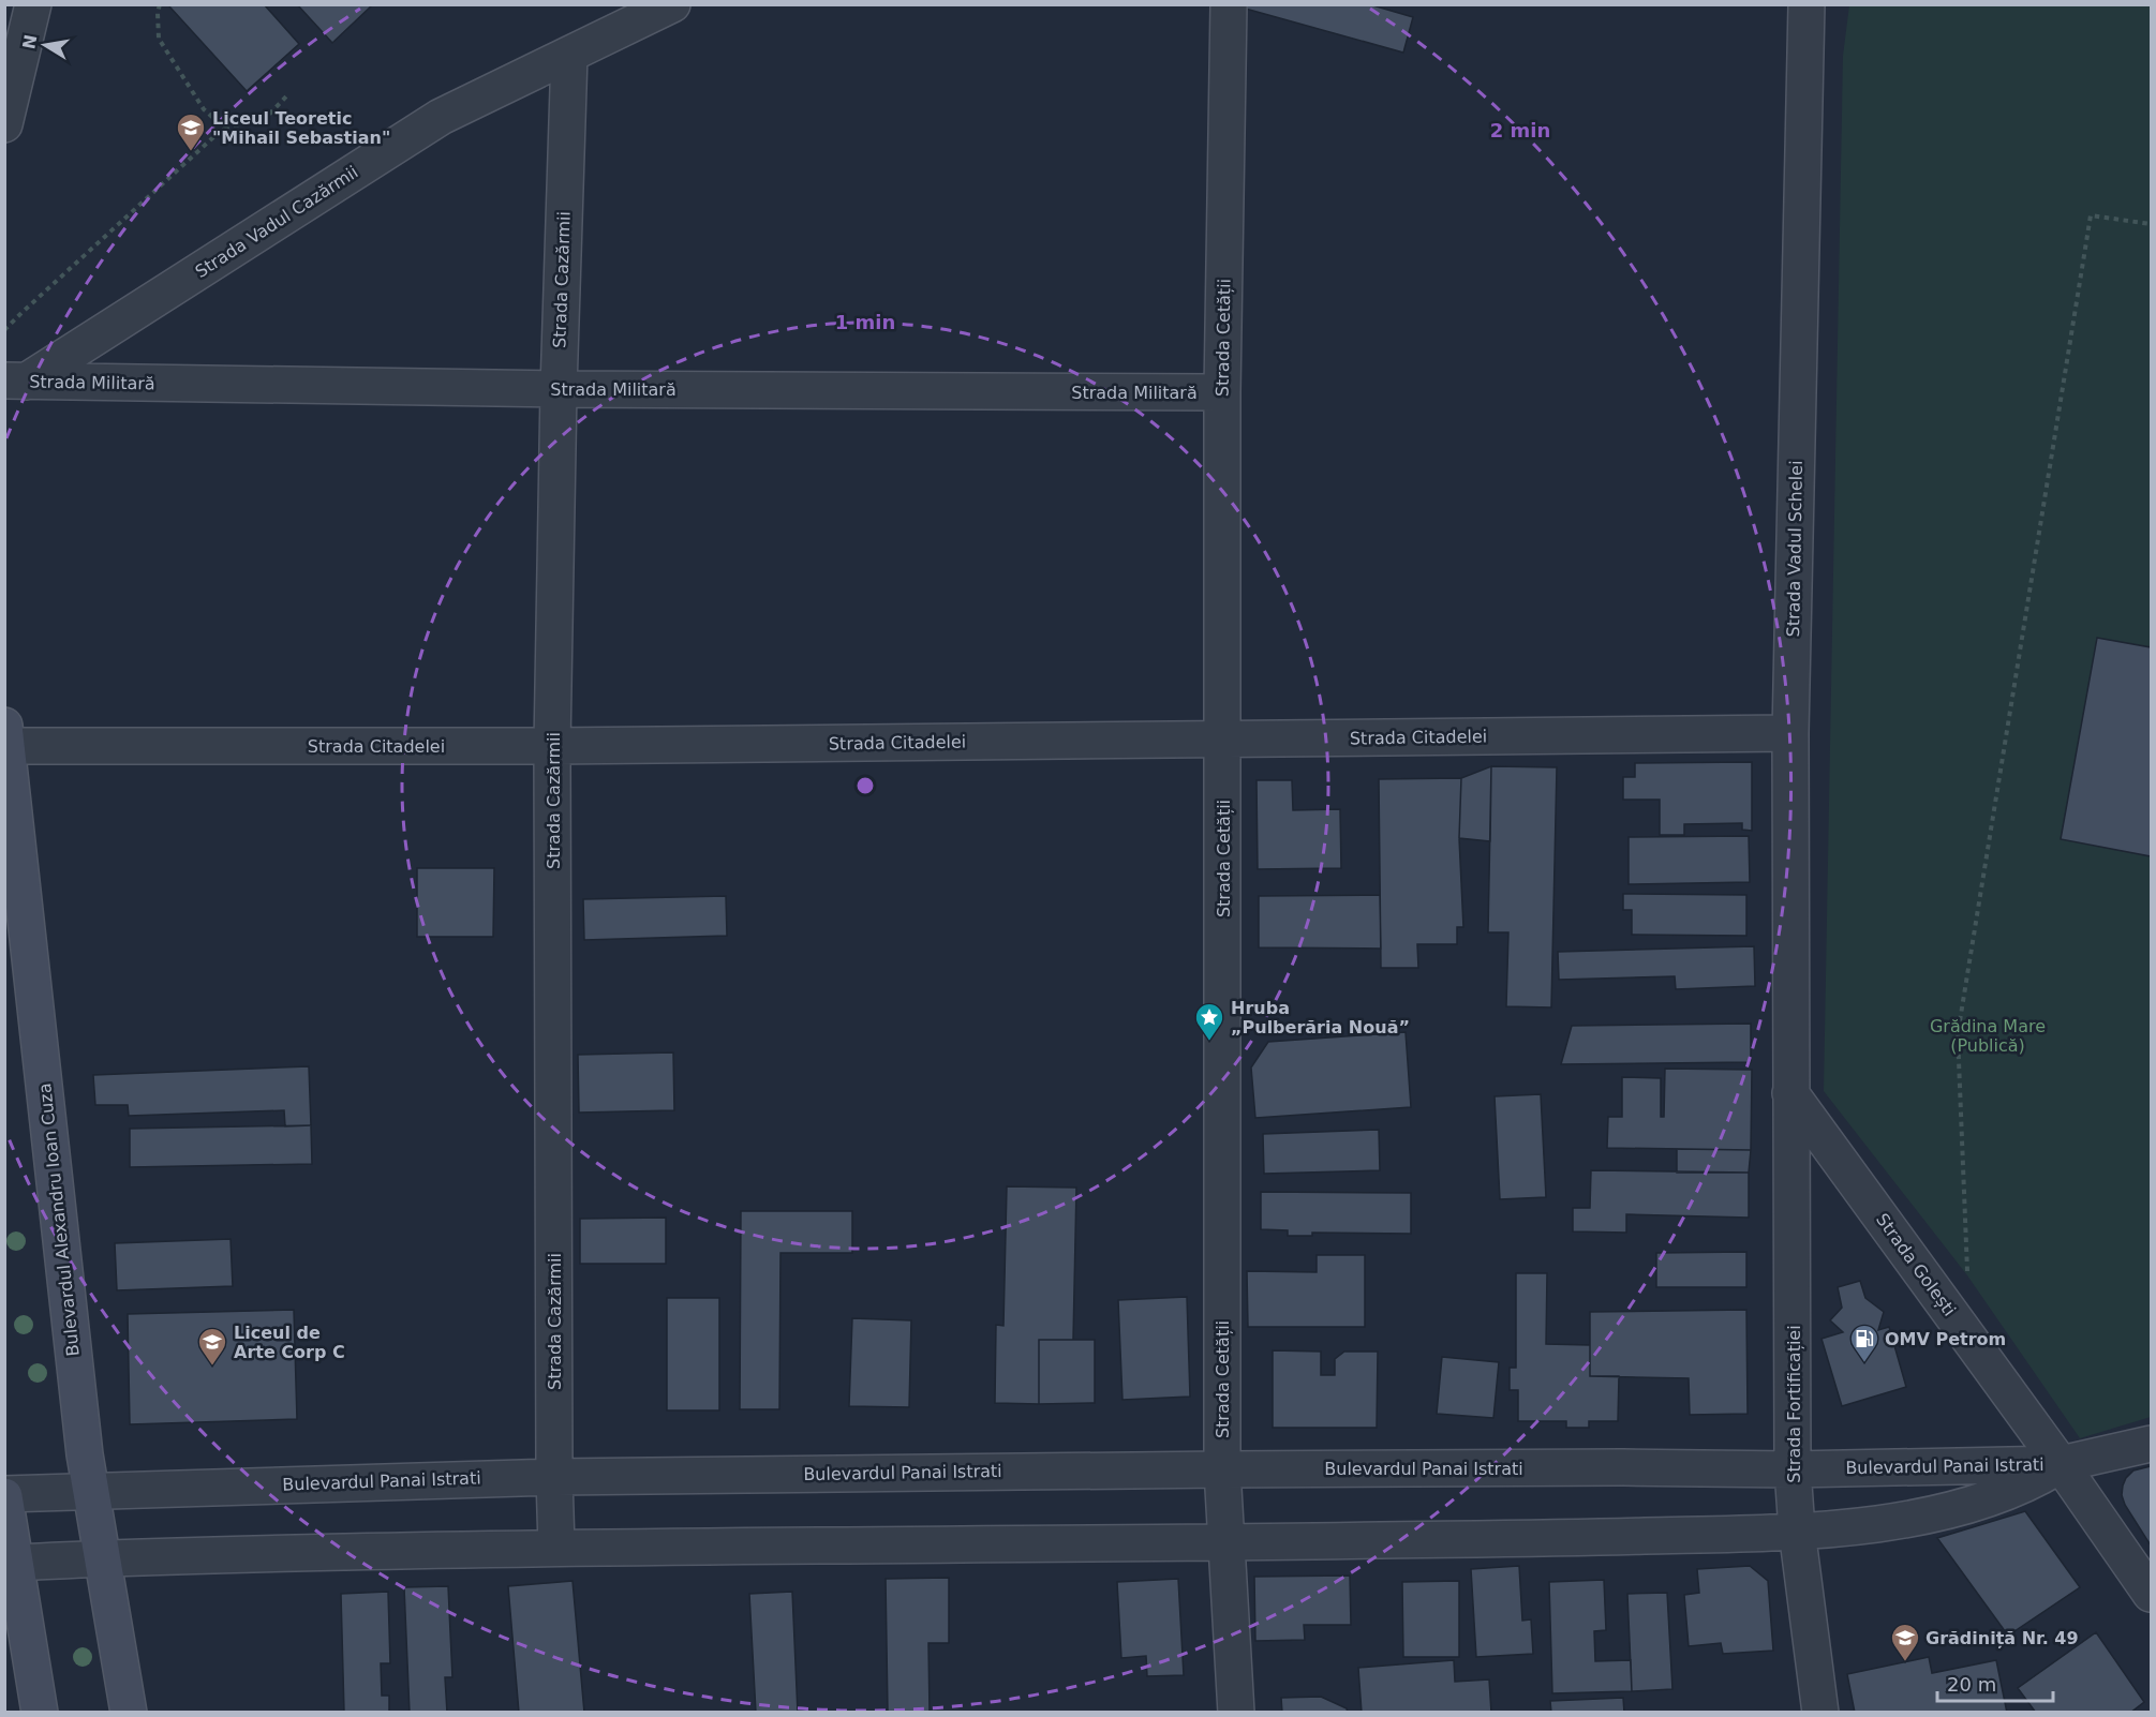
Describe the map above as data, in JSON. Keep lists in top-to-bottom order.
{
  "streets": {
    "main road": ["Bulevardul Alexandru Ioan Cuza"],
    "street": [
      "Strada Vadul Cazărmii",
      "Strada Cazărmii",
      "Strada Cetății",
      "Strada Militară",
      "Strada Vadul Schelei",
      "Strada Citadelei",
      "Strada Golești",
      "Strada Fortificației",
      "Bulevardul Panai Istrati"
    ]
  },
  "crossings": [
    ["Strada Vadul Cazărmii", "Strada Cazărmii"],
    ["Strada Vadul Cazărmii", "Strada Militară"],
    ["Strada Cazărmii", "Strada Militară"],
    ["Strada Cazărmii", "Strada Citadelei"],
    ["Strada Cazărmii", "Bulevardul Panai Istrati"],
    ["Strada Cetății", "Strada Militară"],
    ["Strada Cetății", "Strada Citadelei"],
    ["Strada Cetății", "Bulevardul Panai Istrati"],
    ["Strada Vadul Schelei", "Strada Citadelei"],
    ["Strada Vadul Schelei", "Strada Golești"],
    ["Strada Vadul Schelei", "Strada Fortificației"],
    ["Strada Citadelei", "Bulevardul Alexandru Ioan Cuza"],
    ["Bulevardul Alexandru Ioan Cuza", "Bulevardul Panai Istrati"],
    ["Strada Golești", "Strada Fortificației"],
    ["Strada Golești", "Bulevardul Panai Istrati"],
    ["Strada Fortificației", "Bulevardul Panai Istrati"]
  ],
  "parks": ["Grădina Mare (Publică)"],
  "places": {
    "school or university": ["Liceul Teoretic \"Mihail Sebastian\"", "Liceul de Arte Corp C", "Grădiniță Nr. 49"],
    "place": ["Hruba „Pulberăria Nouă”"],
    "fuel station": ["OMV Petrom"]
  },
  "scale_bar": "20 m",
  "north": "left",
  "rings": ["2 min", "1 min"]
}
